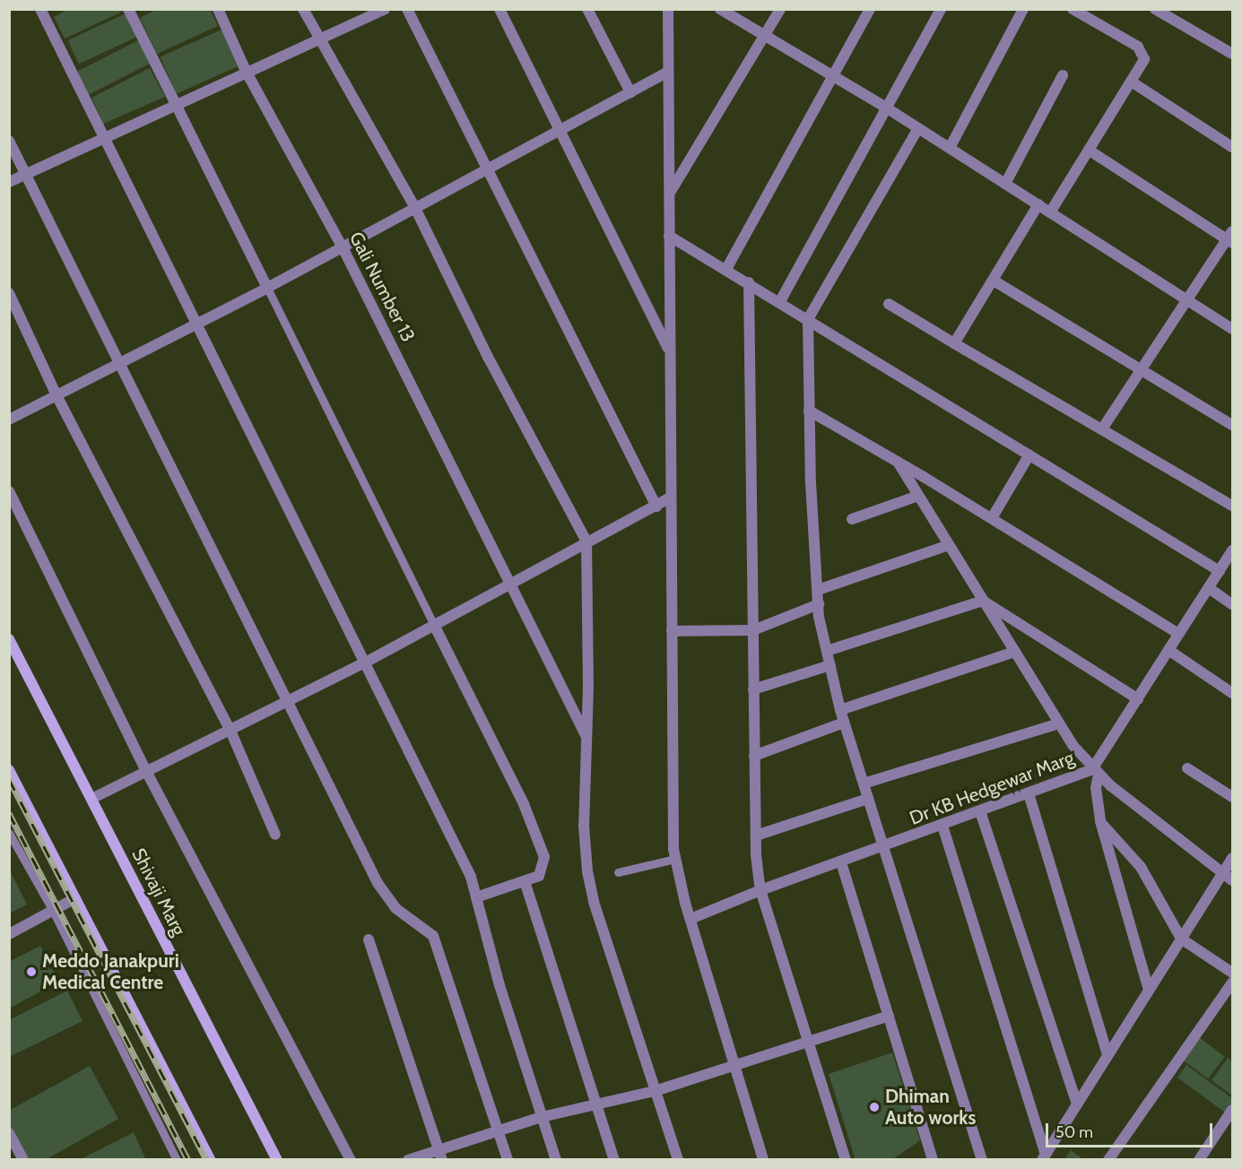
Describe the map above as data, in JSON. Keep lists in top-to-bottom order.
{
  "streets": {
    "main road": ["Shivaji Marg"],
    "street": ["Gali Number 13", "Dr KB Hedgewar Marg"]
  },
  "places": ["Meddo Janakpuri Medical Centre", "Dhiman Auto works"],
  "scale_bar": "50 m"
}
